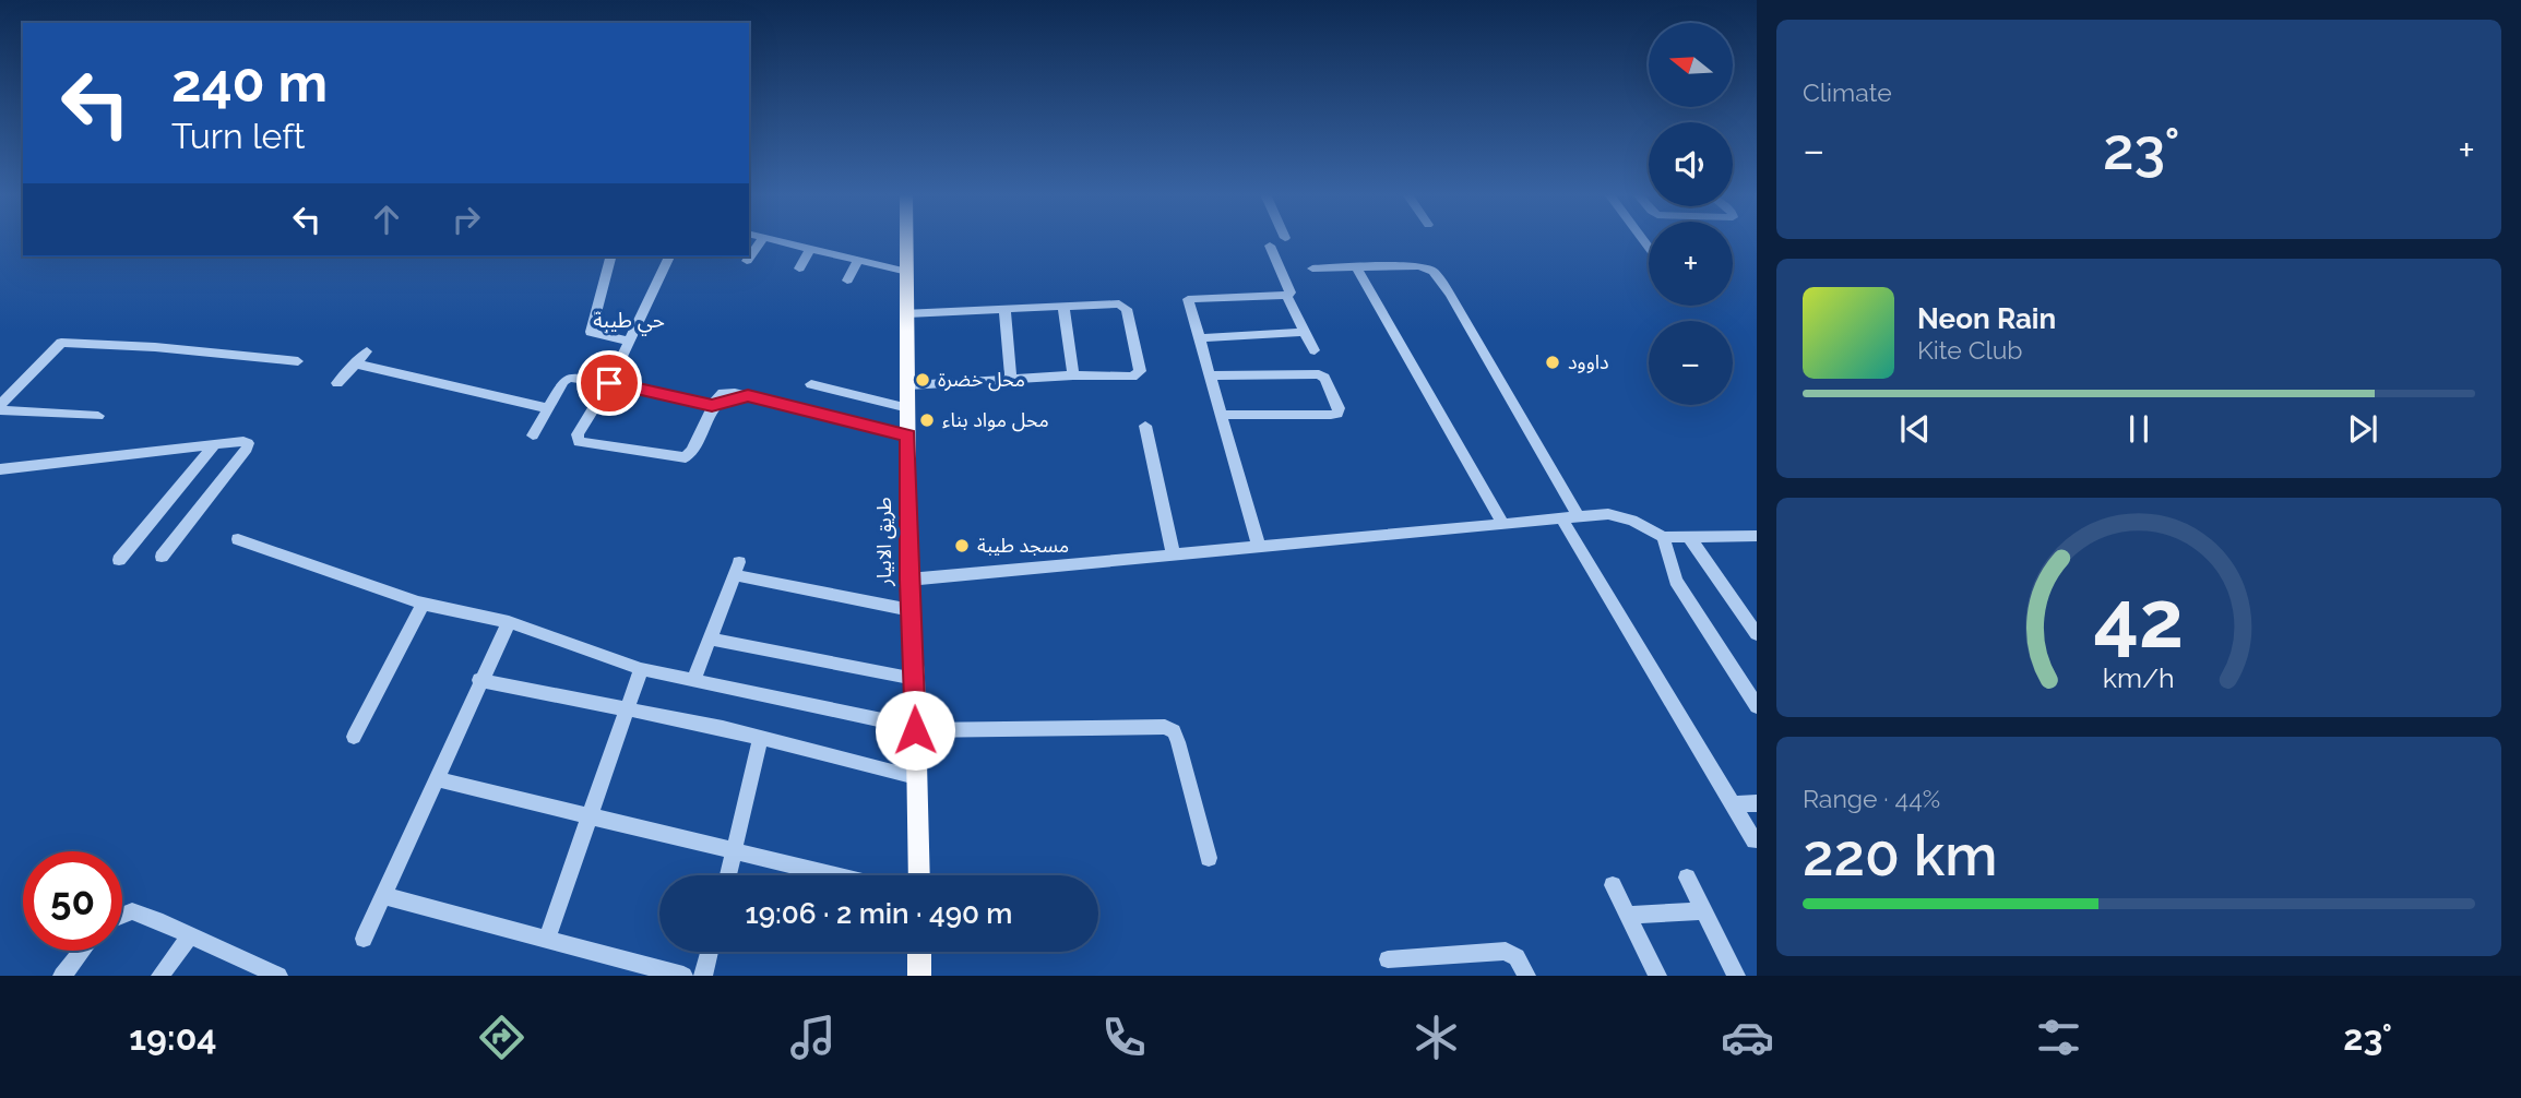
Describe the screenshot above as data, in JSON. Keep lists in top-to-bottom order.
{
  "streets": {
    "main road": ["طريق الابيار"]
  },
  "districts": ["حي طيبة"],
  "places": [
    "داوود",
    "محل خضرة",
    "محل مواد بناء",
    "مسجد طيبة"
  ],
  "north": "left",
  "page": {
    "tile": [
      "Climate",
      ["Range · 44%", "220 km"]
    ],
    "map_buttons": ["+", "−"],
    "turn": ["240 m", "Turn left"],
    "heat": ["−", "23°", "+"],
    "song": ["Neon Rain", "Kite Club"],
    "limit": "50",
    "trip": "19:06 · 2 min · 490 m",
    "tabs": ["19:04", "23°"],
    "gauge": ["42", "km/h"]
  }
}
